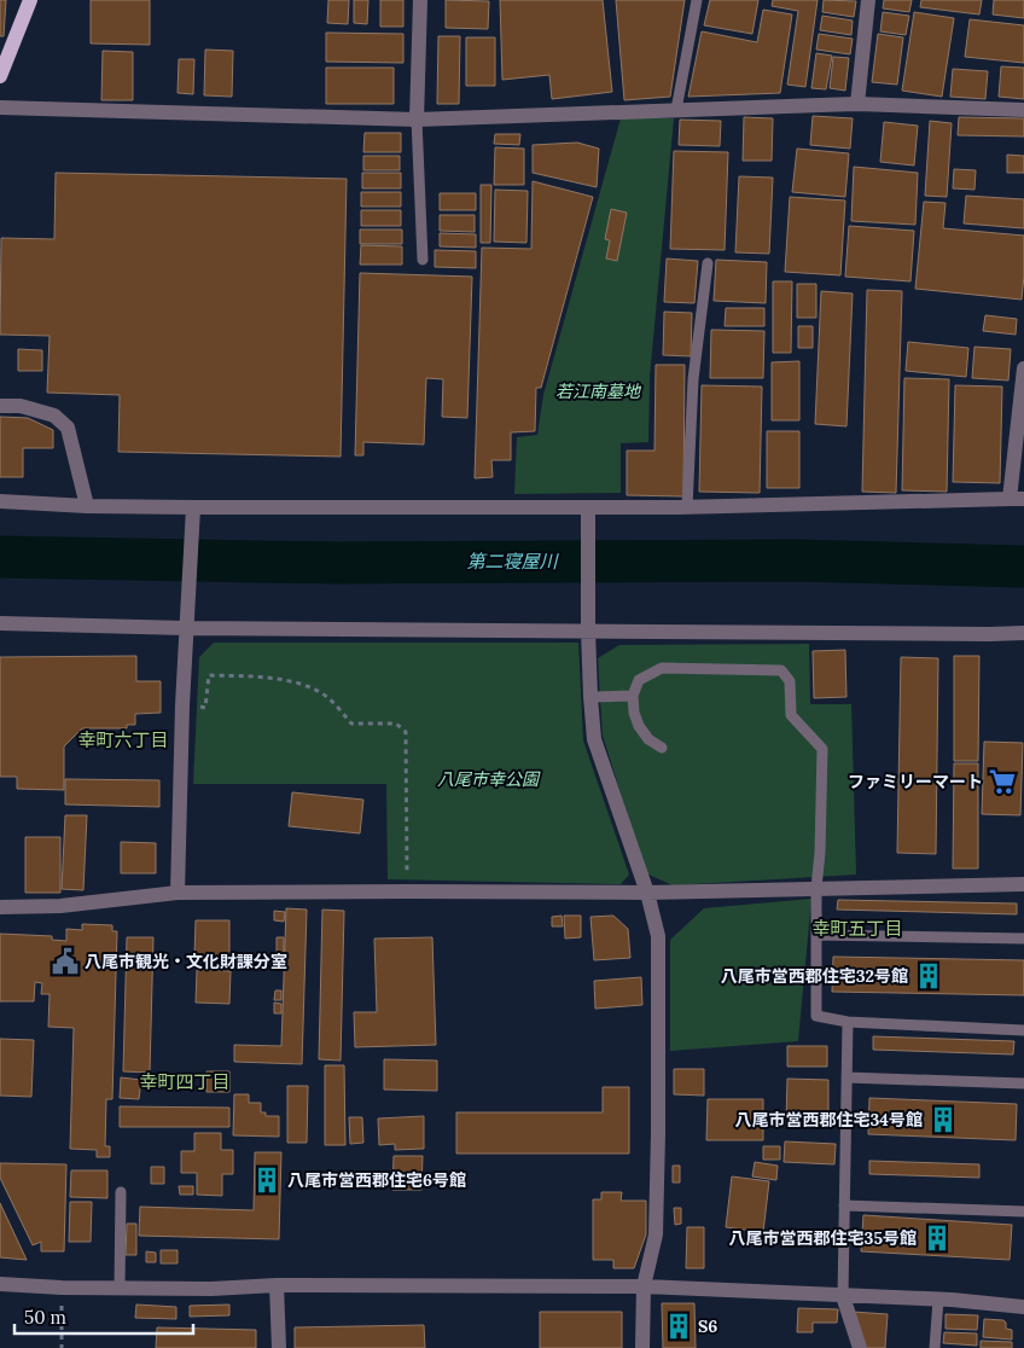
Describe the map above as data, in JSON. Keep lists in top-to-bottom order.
{
  "districts": ["幸町六丁目", "幸町五丁目", "幸町四丁目"],
  "water": ["第二寝屋川"],
  "parks": ["若江南墓地", "八尾市幸公園"],
  "places": {
    "supermarket": ["ファミリーマート"],
    "public building": ["八尾市観光・文化財課分室"],
    "building": [
      "八尾市営西郡住宅32号館",
      "八尾市営西郡住宅34号館",
      "八尾市営西郡住宅6号館",
      "八尾市営西郡住宅35号館",
      "S6"
    ]
  },
  "scale_bar": "50 m"
}
